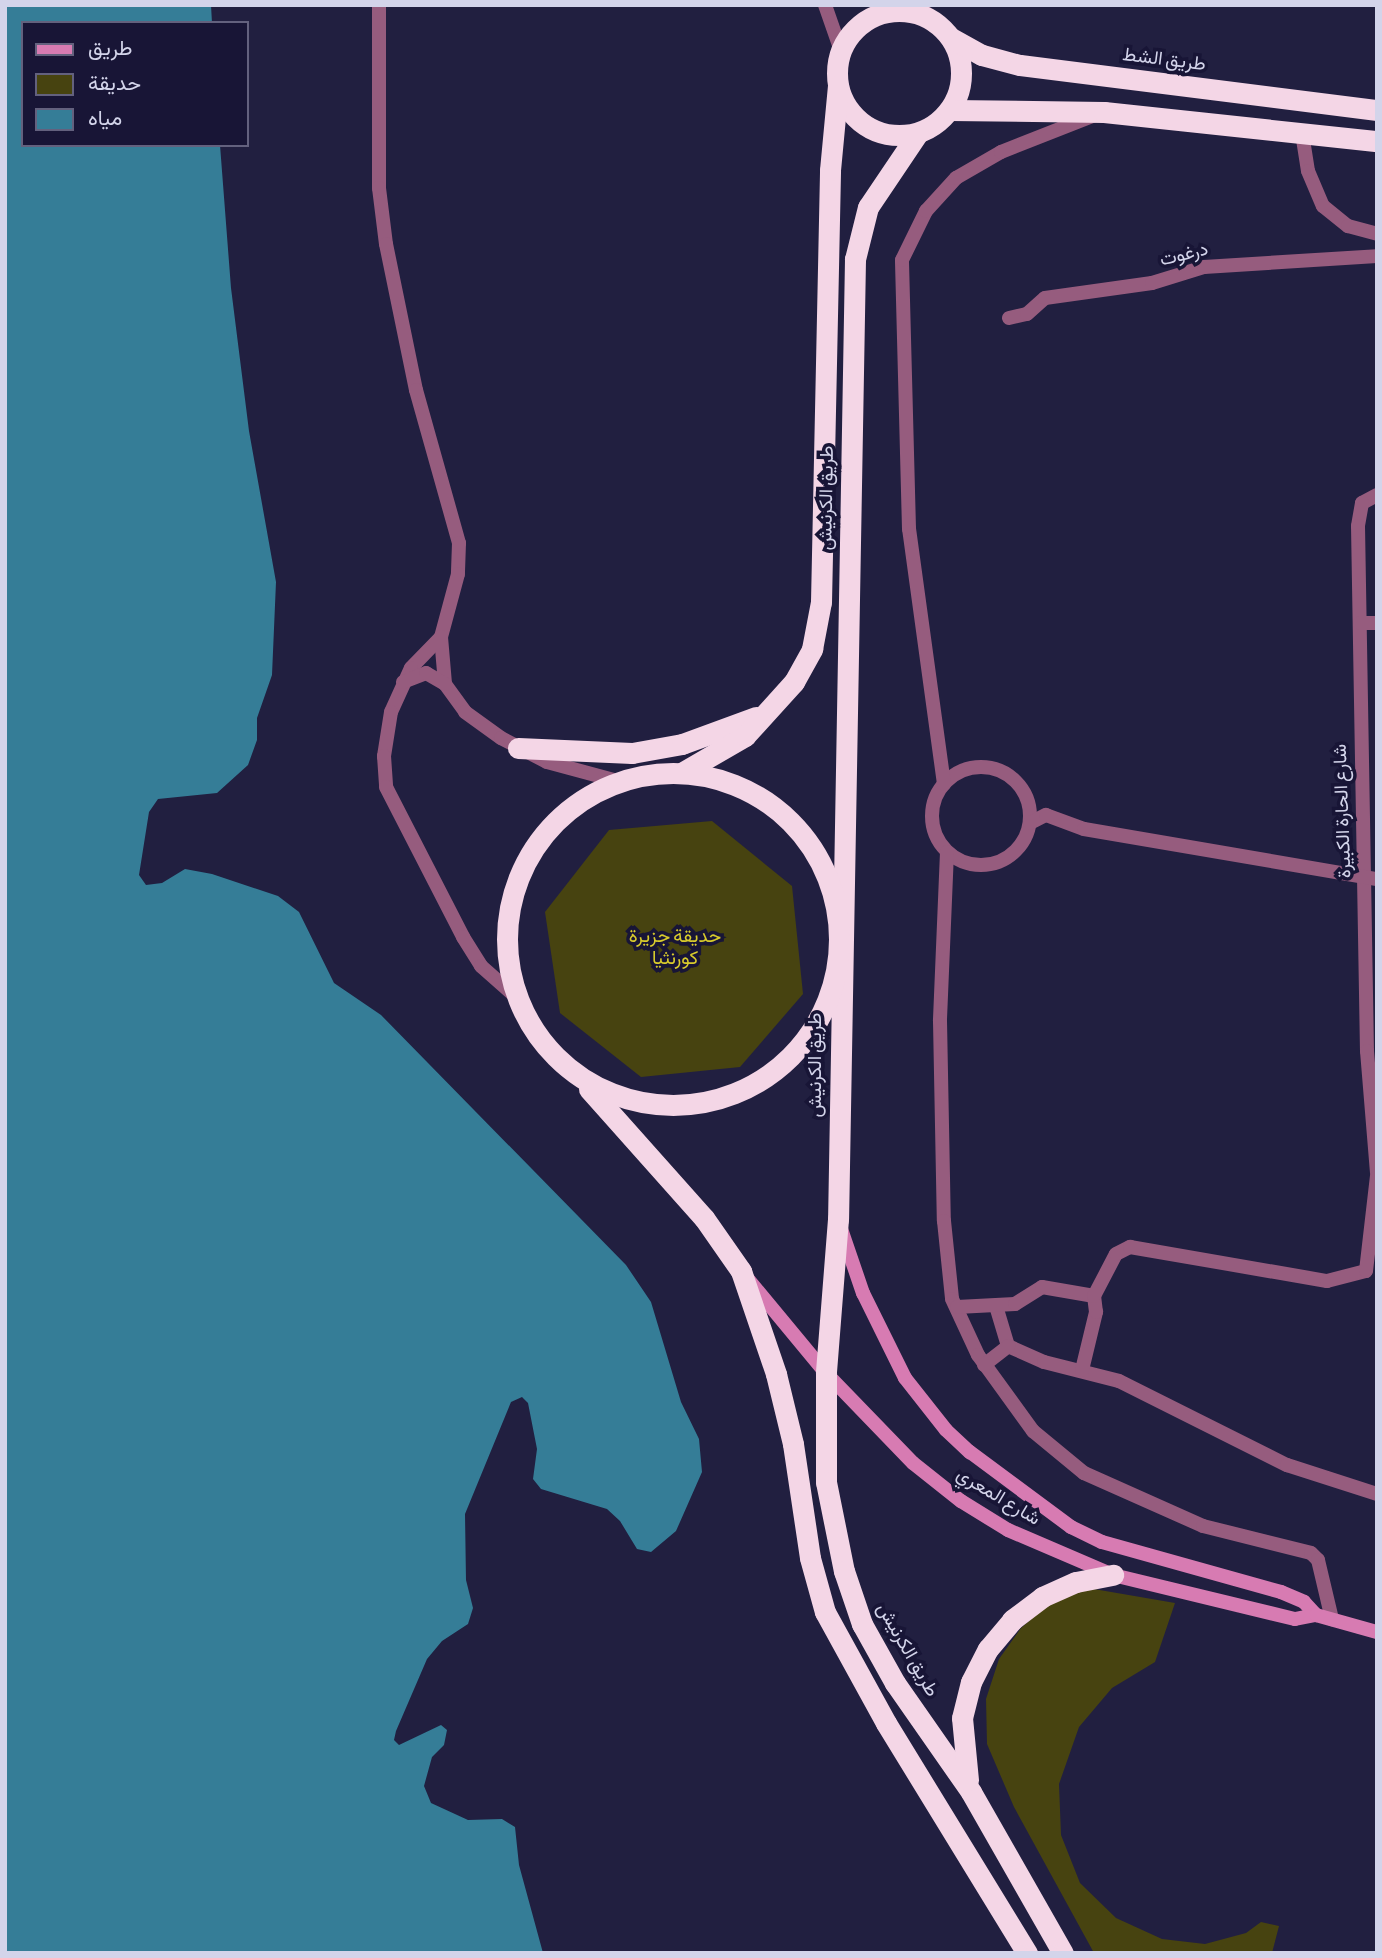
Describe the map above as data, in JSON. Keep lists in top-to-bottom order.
{
  "streets": {
    "highway": ["طريق الشط", "طريق الكرنيش"],
    "street": ["درغوت", "شارع الحارة الكبيرة", "شارع المعري"]
  },
  "crossings": [
    ["طريق الشط", "طريق الكرنيش"],
    ["طريق الكرنيش", "شارع المعري"]
  ],
  "parks": ["حديقة جزيرة كورنثيا"],
  "legend": ["طريق", "حديقة", "مياه"]
}
